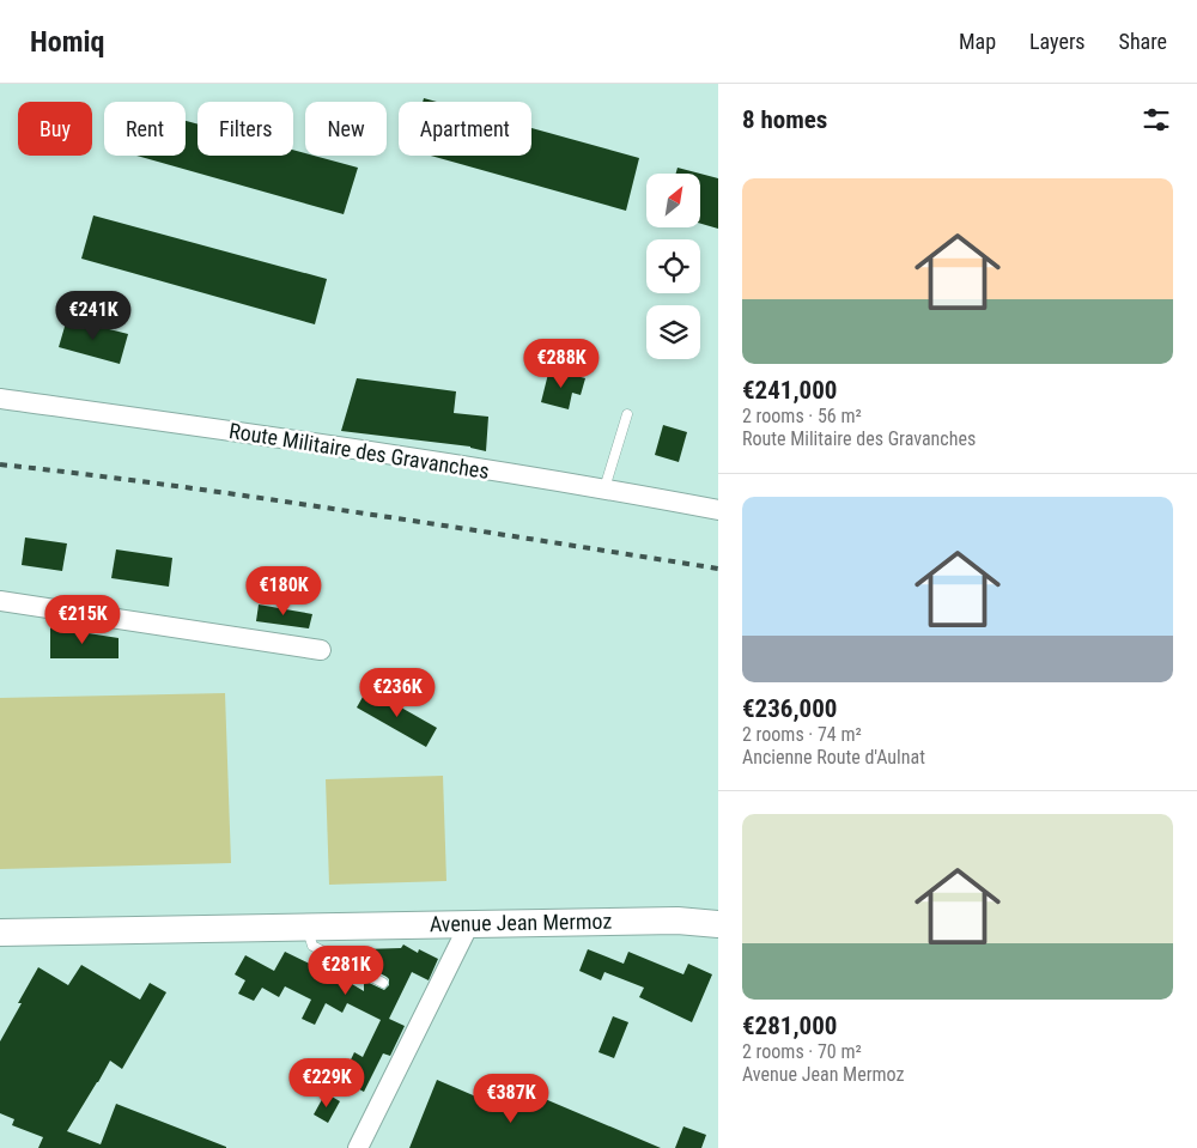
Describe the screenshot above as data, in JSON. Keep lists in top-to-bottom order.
{
  "streets": {
    "main road": ["Avenue Jean Mermoz"],
    "street": ["Route Militaire des Gravanches"]
  },
  "north": "top right",
  "page": {
    "header": "Homiq",
    "nav": ["Map", "Layers", "Share"],
    "heading": "8 homes",
    "chip": [
      "Buy",
      "Rent",
      "Filters",
      "New",
      "Apartment"
    ],
    "list": [
      {
        "name": "€241,000",
        "note": "2 rooms · 56 m² · Route Militaire des Gravanches"
      },
      {
        "name": "€236,000",
        "note": "2 rooms · 74 m² · Ancienne Route d'Aulnat"
      },
      {
        "name": "€281,000",
        "note": "2 rooms · 70 m² · Avenue Jean Mermoz"
      }
    ],
    "price": [
      "€241K",
      "€288K",
      "€180K",
      "€215K",
      "€236K",
      "€281K",
      "€229K",
      "€387K"
    ]
  }
}
